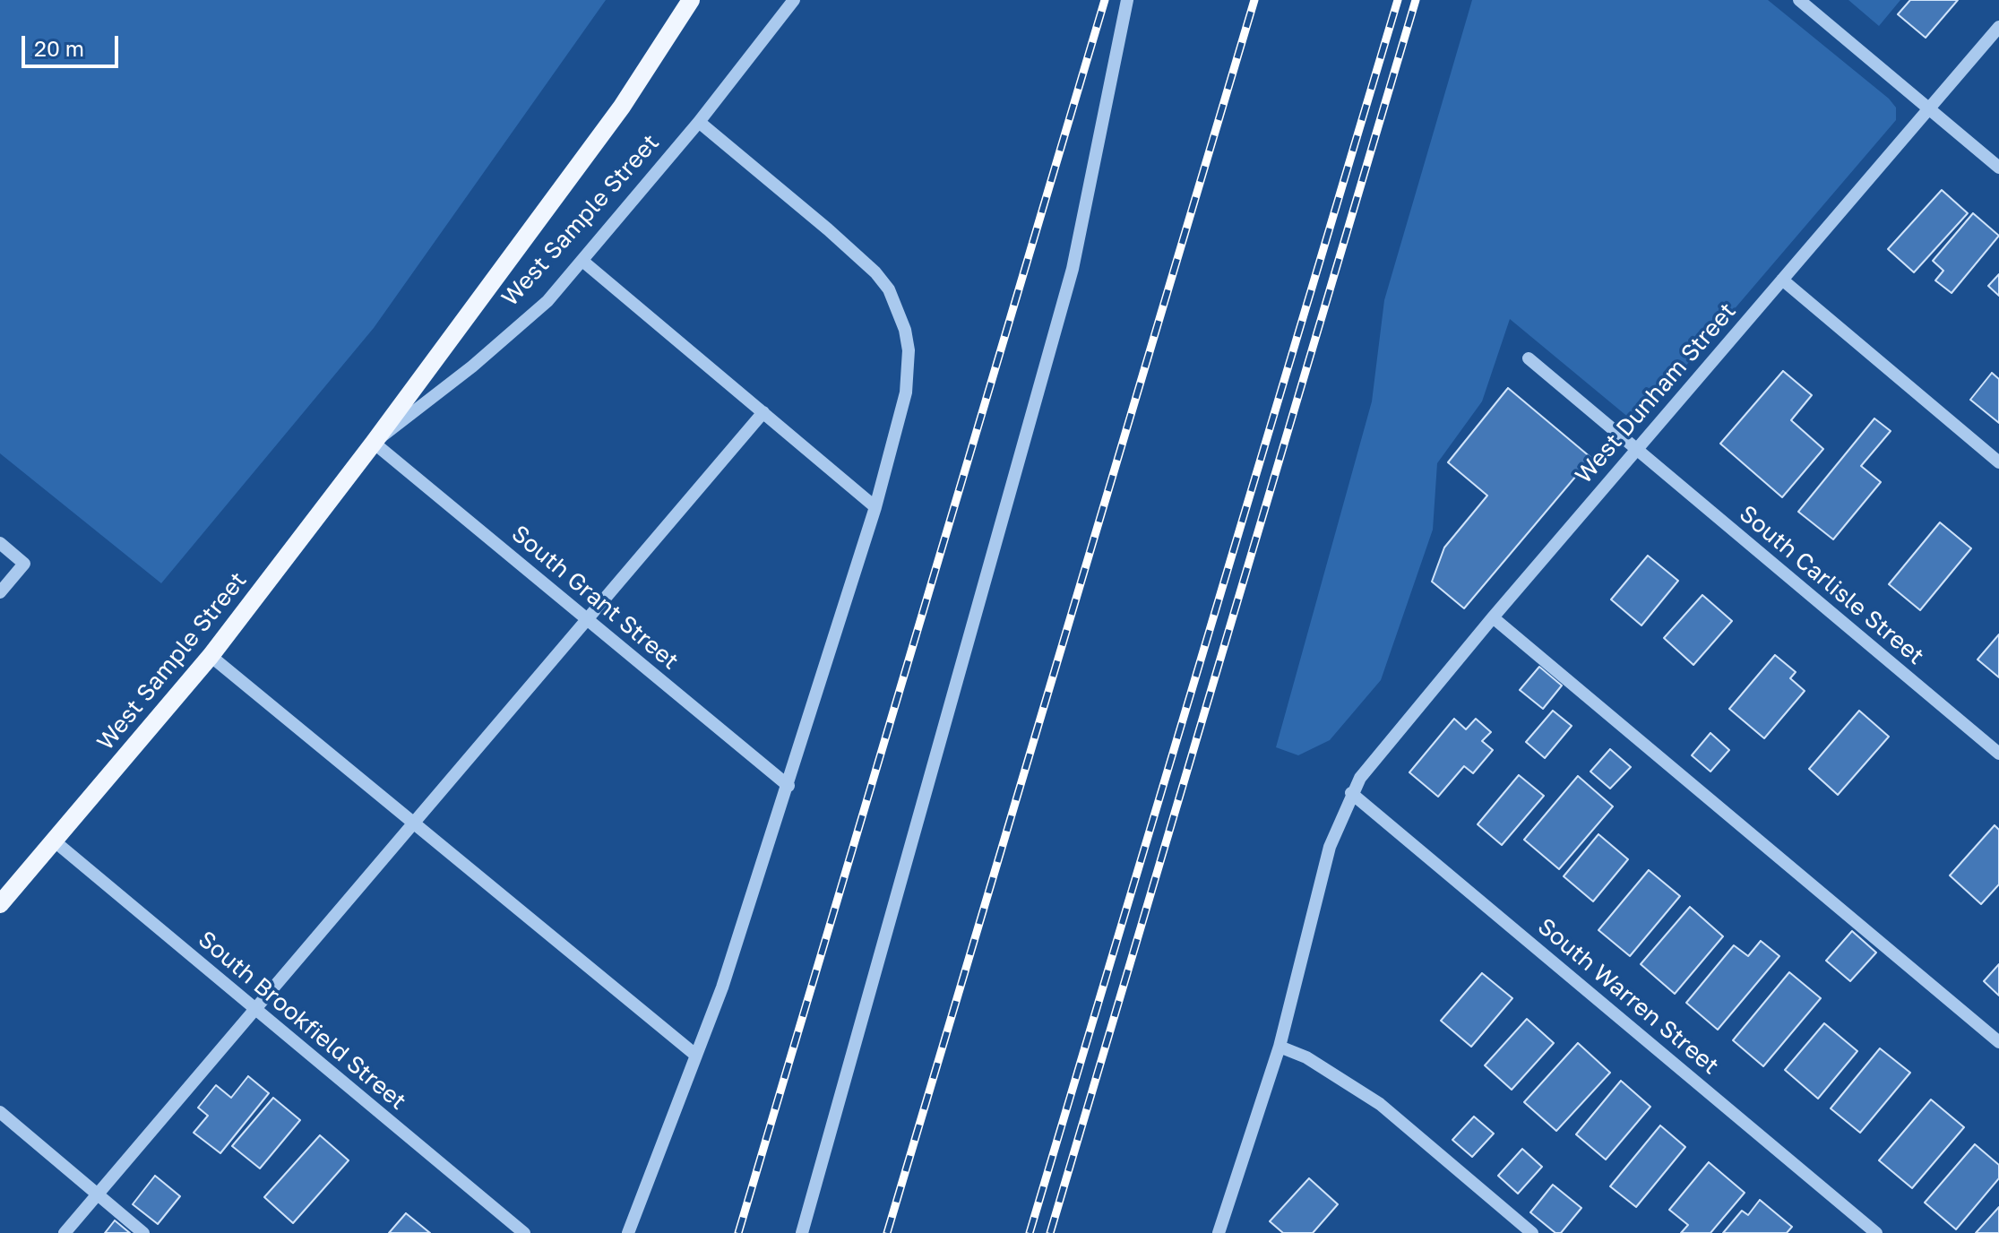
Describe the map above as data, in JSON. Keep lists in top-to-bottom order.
{
  "streets": {
    "main road": ["West Sample Street"],
    "street": [
      "West Dunham Street",
      "South Carlisle Street",
      "South Grant Street",
      "South Warren Street",
      "South Brookfield Street"
    ]
  },
  "crossings": [
    ["West Sample Street", "South Grant Street"],
    ["West Sample Street", "South Brookfield Street"],
    ["West Dunham Street", "South Carlisle Street"],
    ["West Dunham Street", "South Warren Street"]
  ],
  "scale_bar": "20 m"
}
